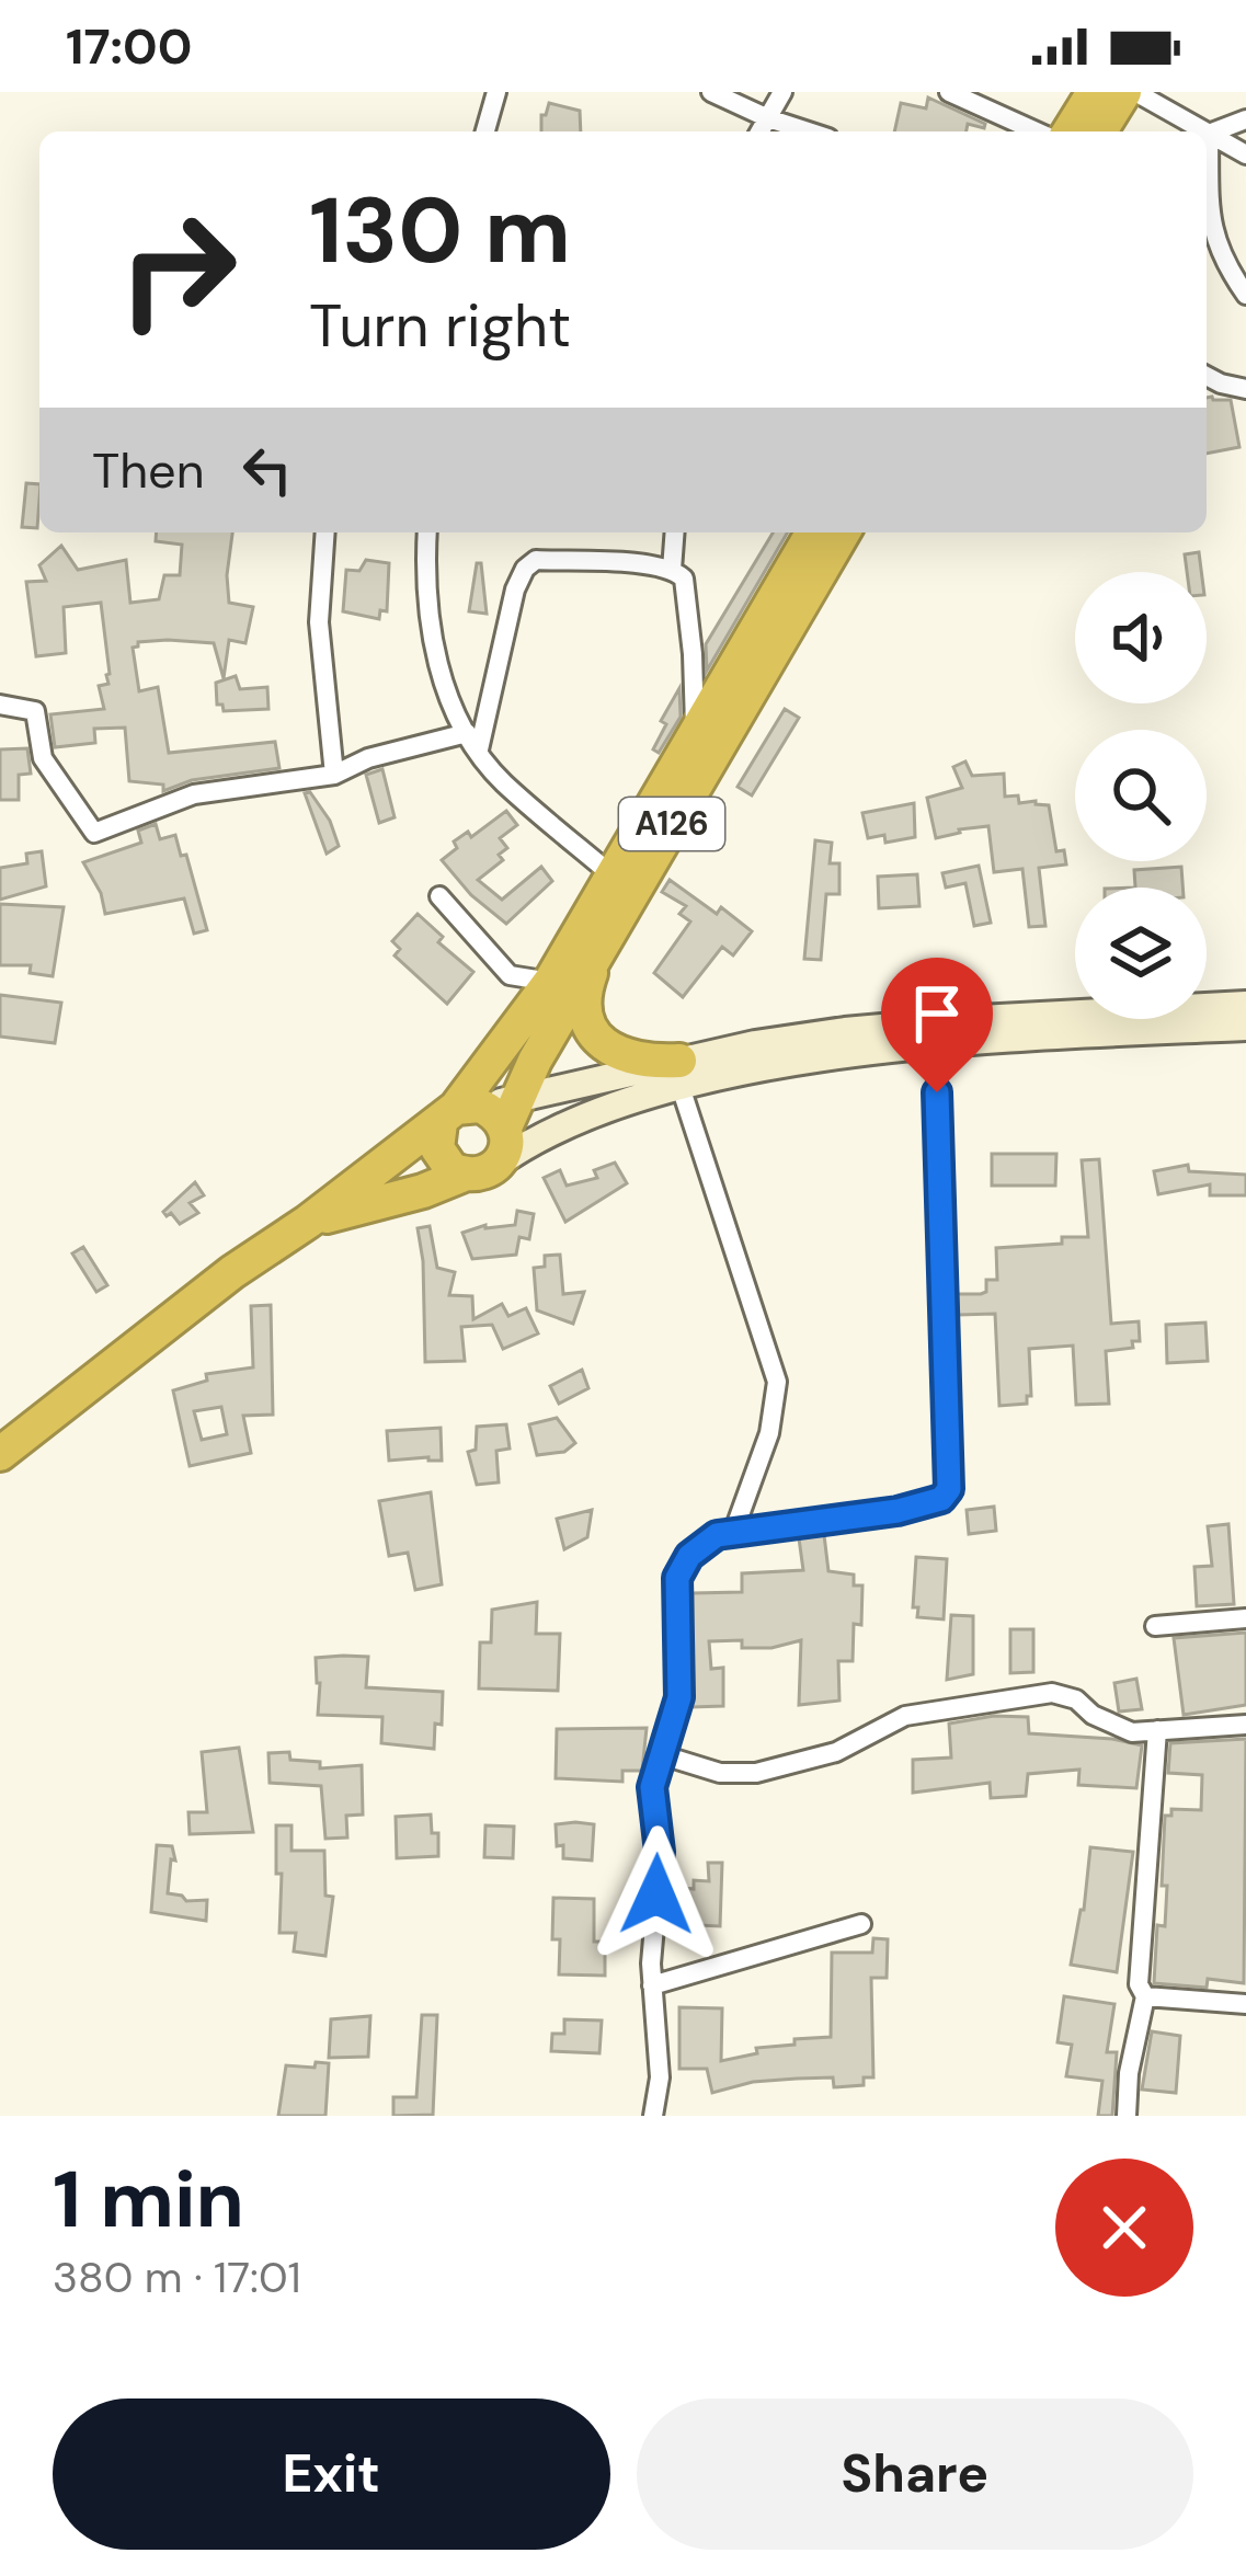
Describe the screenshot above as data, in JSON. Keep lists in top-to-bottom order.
{
  "streets": {
    "highway": ["A126"]
  },
  "page": {
    "status": "17:00",
    "turn": ["130 m", "Turn right"],
    "then": "Then",
    "heading": ["1 min", "380 m · 17:01"],
    "buttons": ["Exit", "Share"]
  }
}
